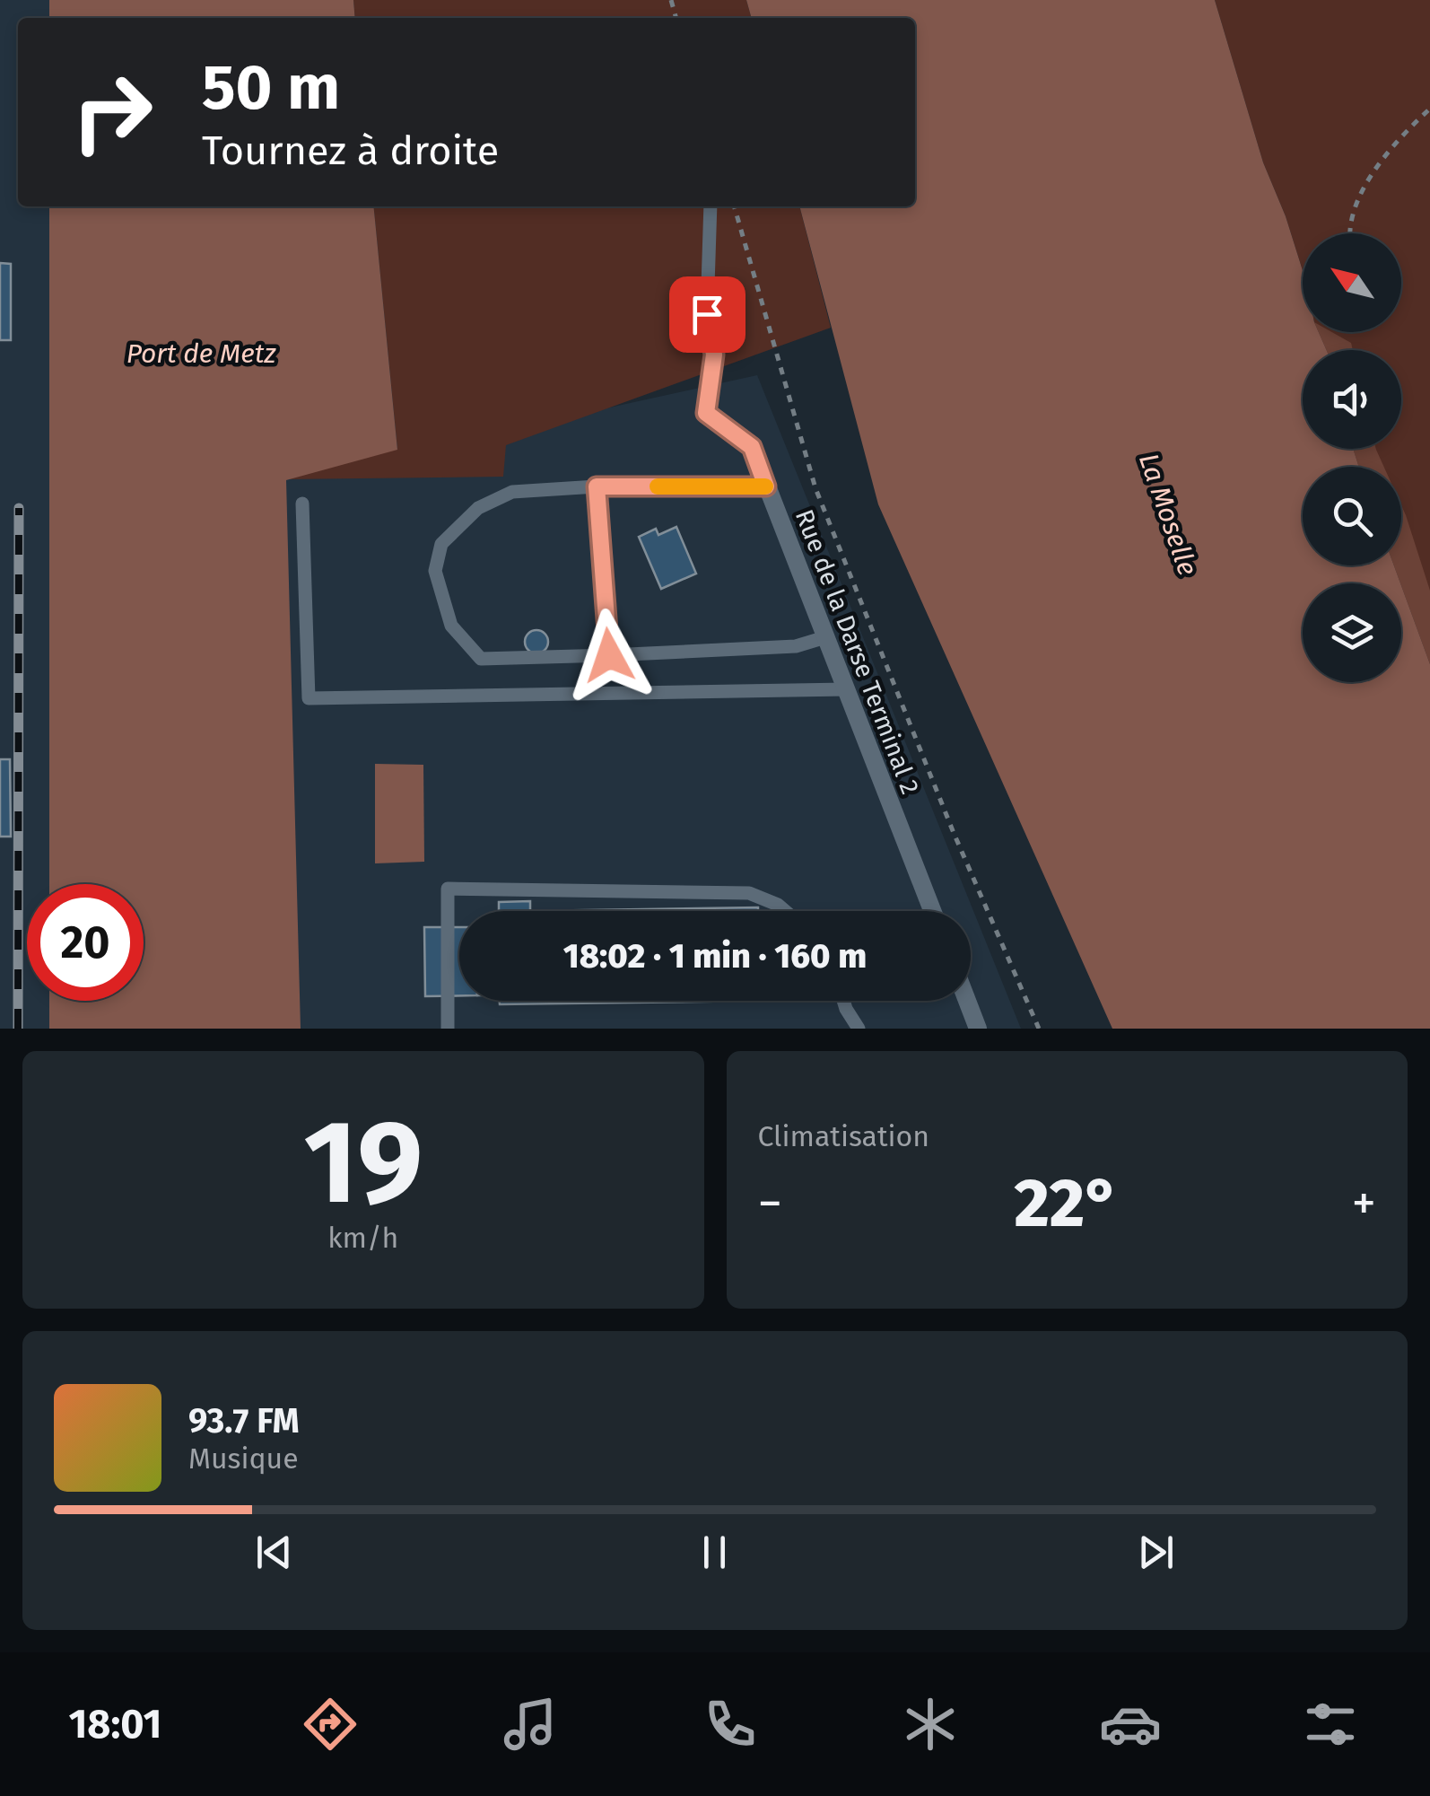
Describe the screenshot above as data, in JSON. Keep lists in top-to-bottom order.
{
  "streets": {
    "street": ["Rue de la Darse Terminal 2"]
  },
  "water": ["Port de Metz", "La Moselle"],
  "north": "top left",
  "page": {
    "turn": ["50 m", "Tournez à droite"],
    "limit": "20",
    "trip": "18:02 · 1 min · 160 m",
    "tile": [
      ["19", "km/h"],
      "Climatisation"
    ],
    "heat": ["−", "22°", "+"],
    "song": ["93.7 FM", "Musique"],
    "tabs": "18:01"
  }
}
